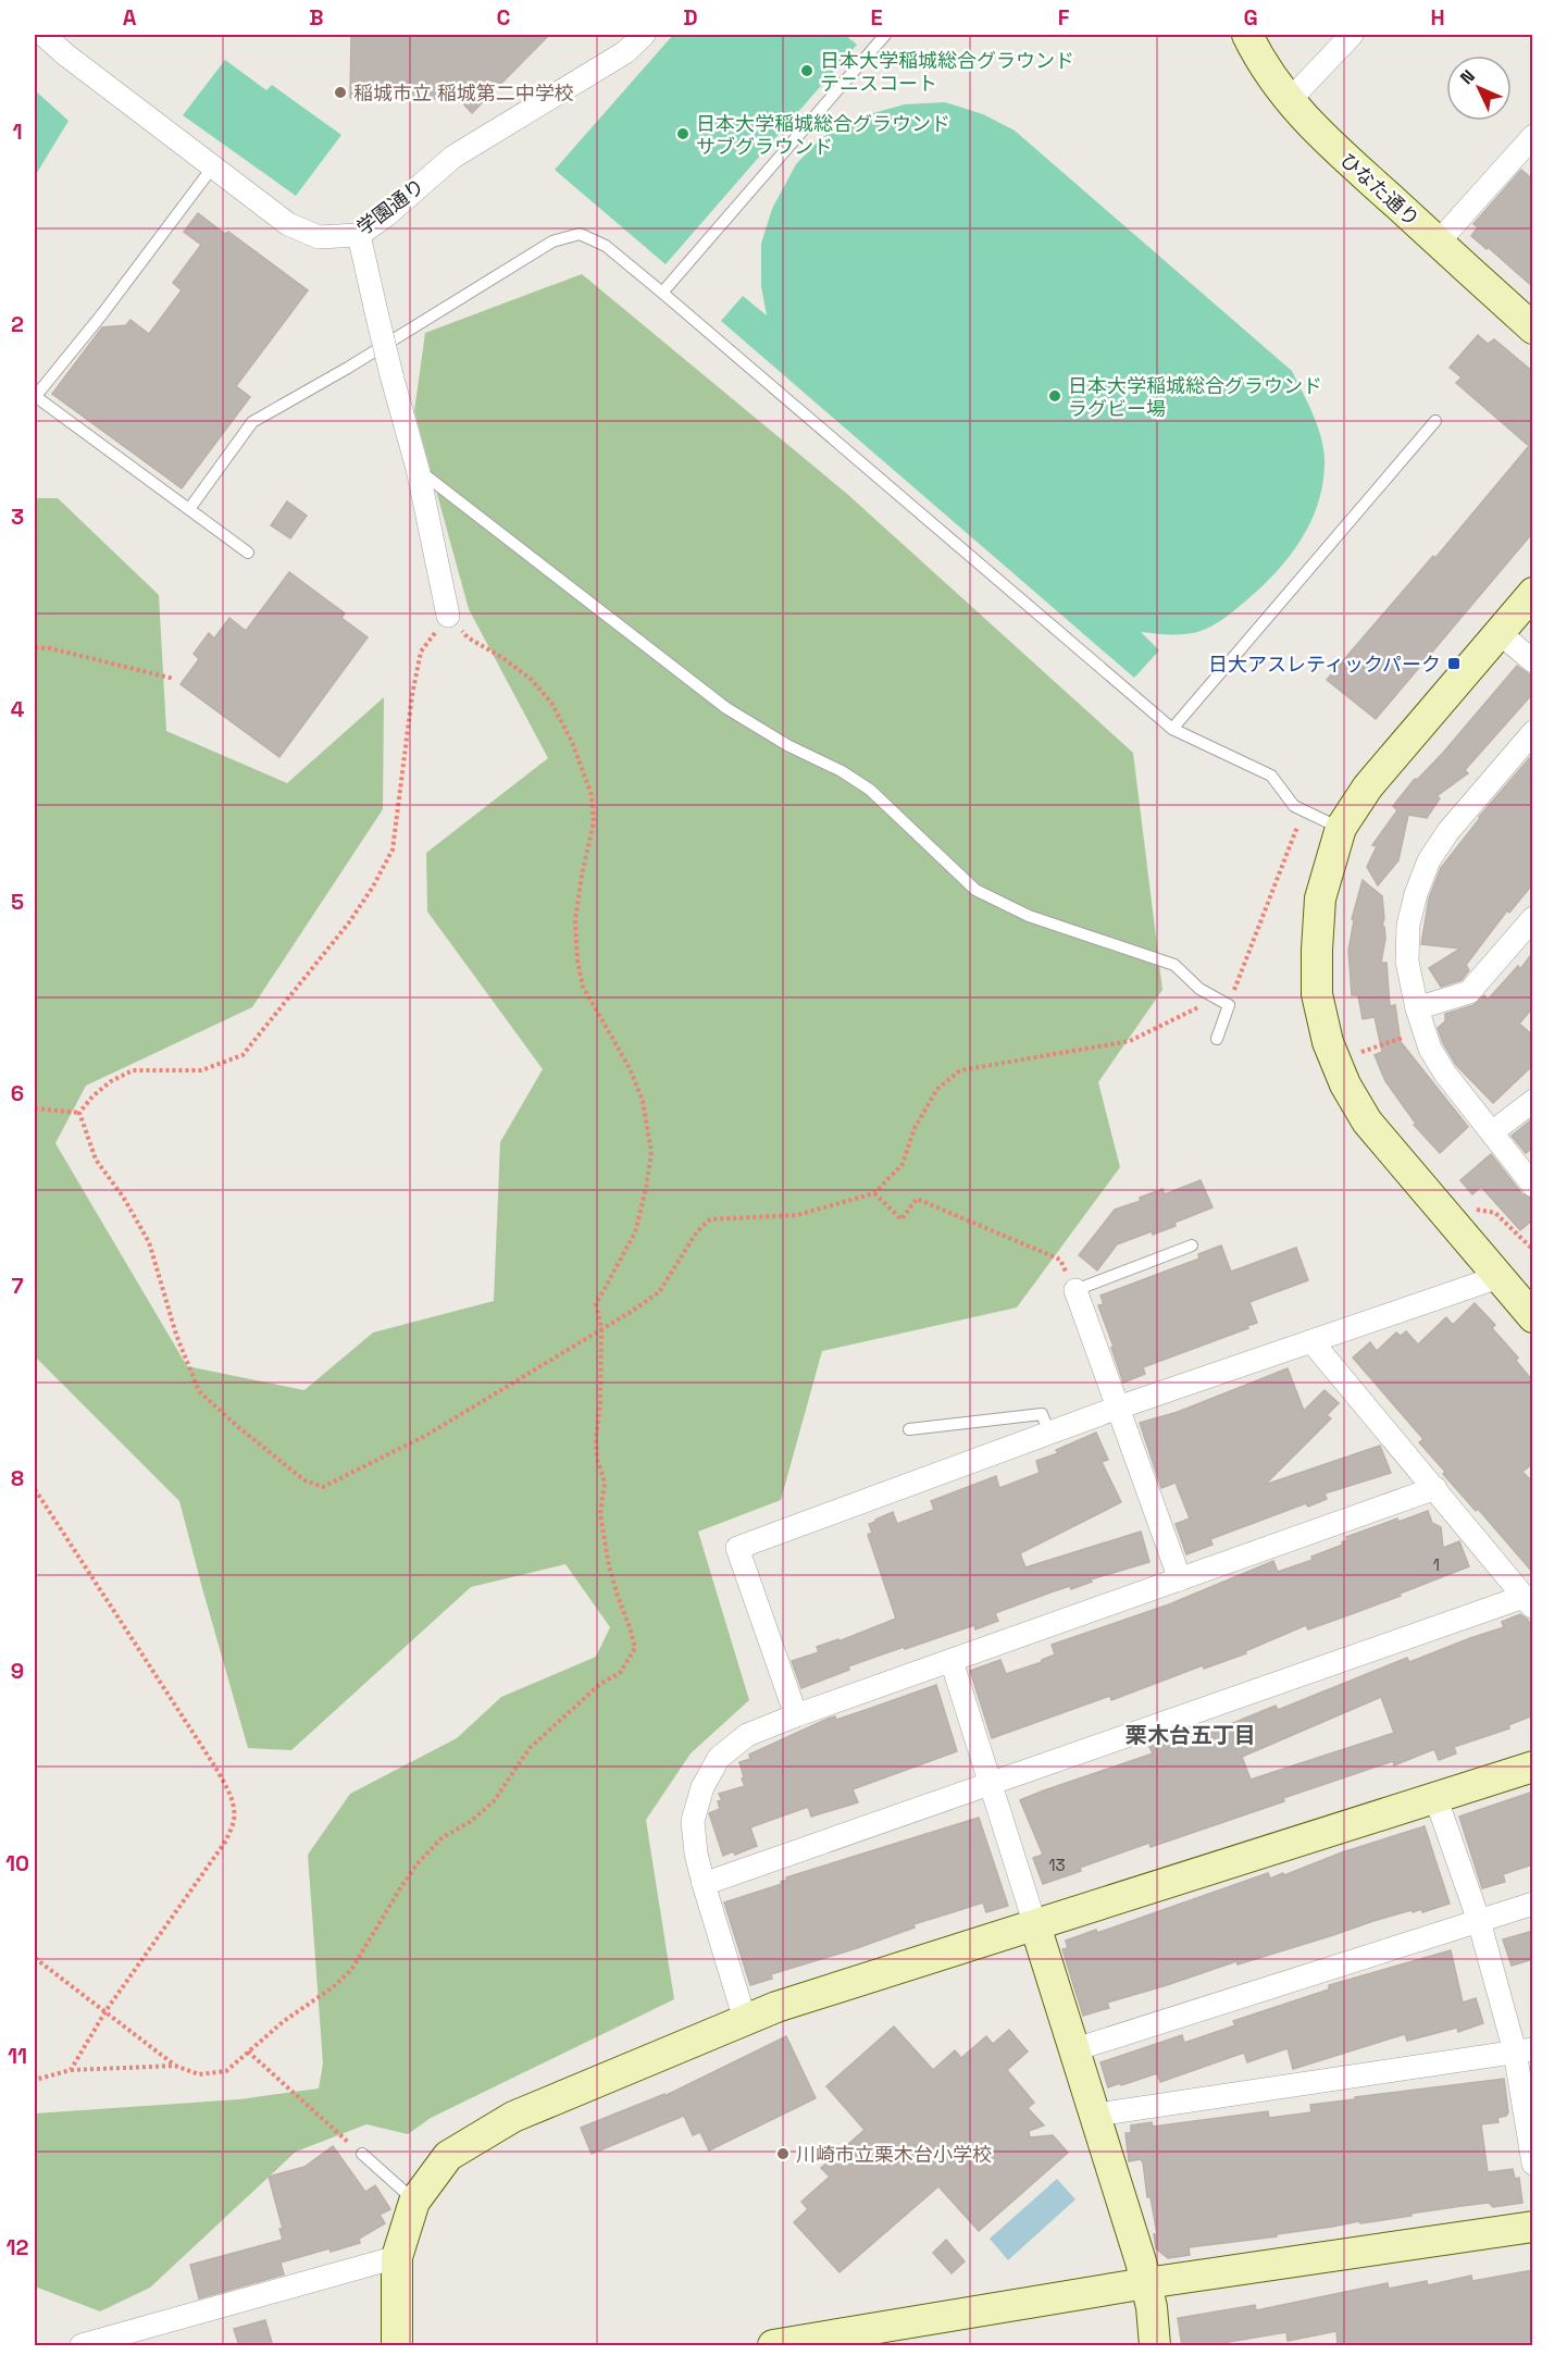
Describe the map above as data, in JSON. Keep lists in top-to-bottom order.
{
  "streets": {
    "street": ["ひなた通り", "学園通り"]
  },
  "districts": ["栗木台五丁目"],
  "places": {
    "other": [
      "日本大学稲城総合グラウンド テニスコート",
      "稲城市立 稲城第二中学校",
      "日本大学稲城総合グラウンド サブグラウンド",
      "日本大学稲城総合グラウンド ラグビー場",
      "川崎市立栗木台小学校"
    ],
    "transit": ["日大アスレティックパーク"]
  },
  "house_numbers": ["1", "13"],
  "north": "top left",
  "grid": {
    "columns": [
      "A",
      "B",
      "C",
      "D",
      "E",
      "F",
      "G",
      "H"
    ],
    "rows": [
      "1",
      "2",
      "3",
      "4",
      "5",
      "6",
      "7",
      "8",
      "9",
      "10",
      "11",
      "12"
    ]
  }
}
